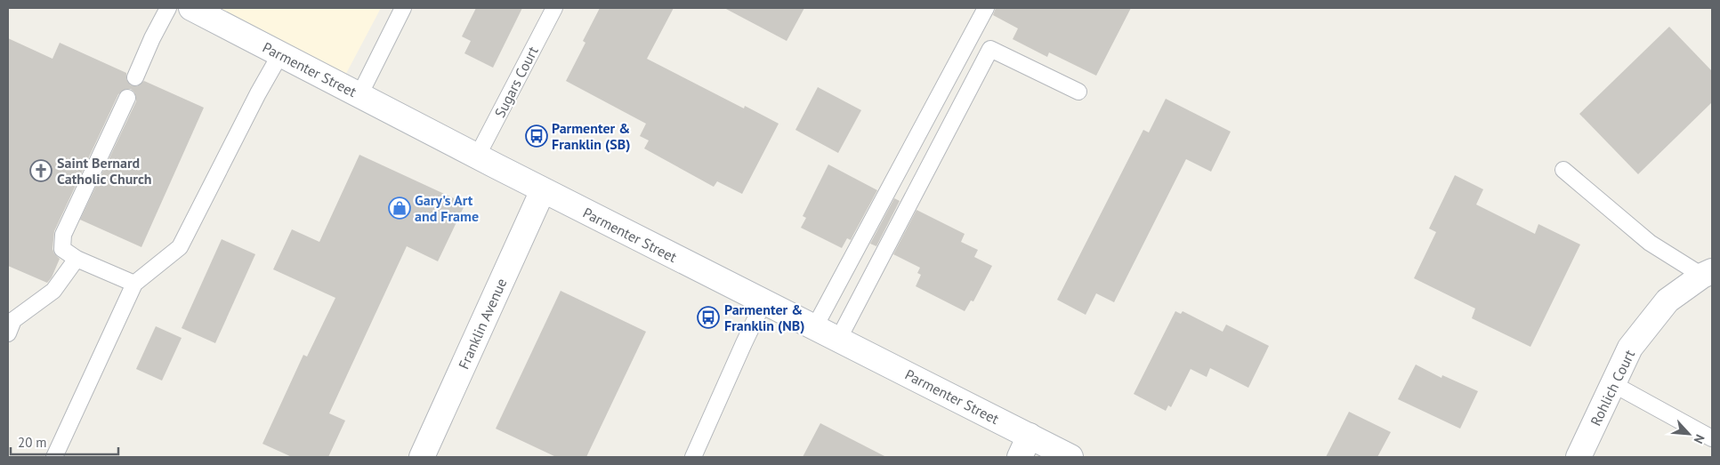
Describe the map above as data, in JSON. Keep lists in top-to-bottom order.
{
  "streets": {
    "street": ["Parmenter Street", "Franklin Avenue", "Rohlich Court"],
    "lane": ["Sugars Court"]
  },
  "crossings": [
    ["Parmenter Street", "Sugars Court"],
    ["Parmenter Street", "Franklin Avenue"]
  ],
  "places": {
    "bus stop": ["Parmenter & Franklin (SB)", "Parmenter & Franklin (NB)"],
    "church": ["Saint Bernard Catholic Church"],
    "shop": ["Gary's Art and Frame"]
  },
  "scale_bar": "20 m",
  "north": "bottom right"
}
